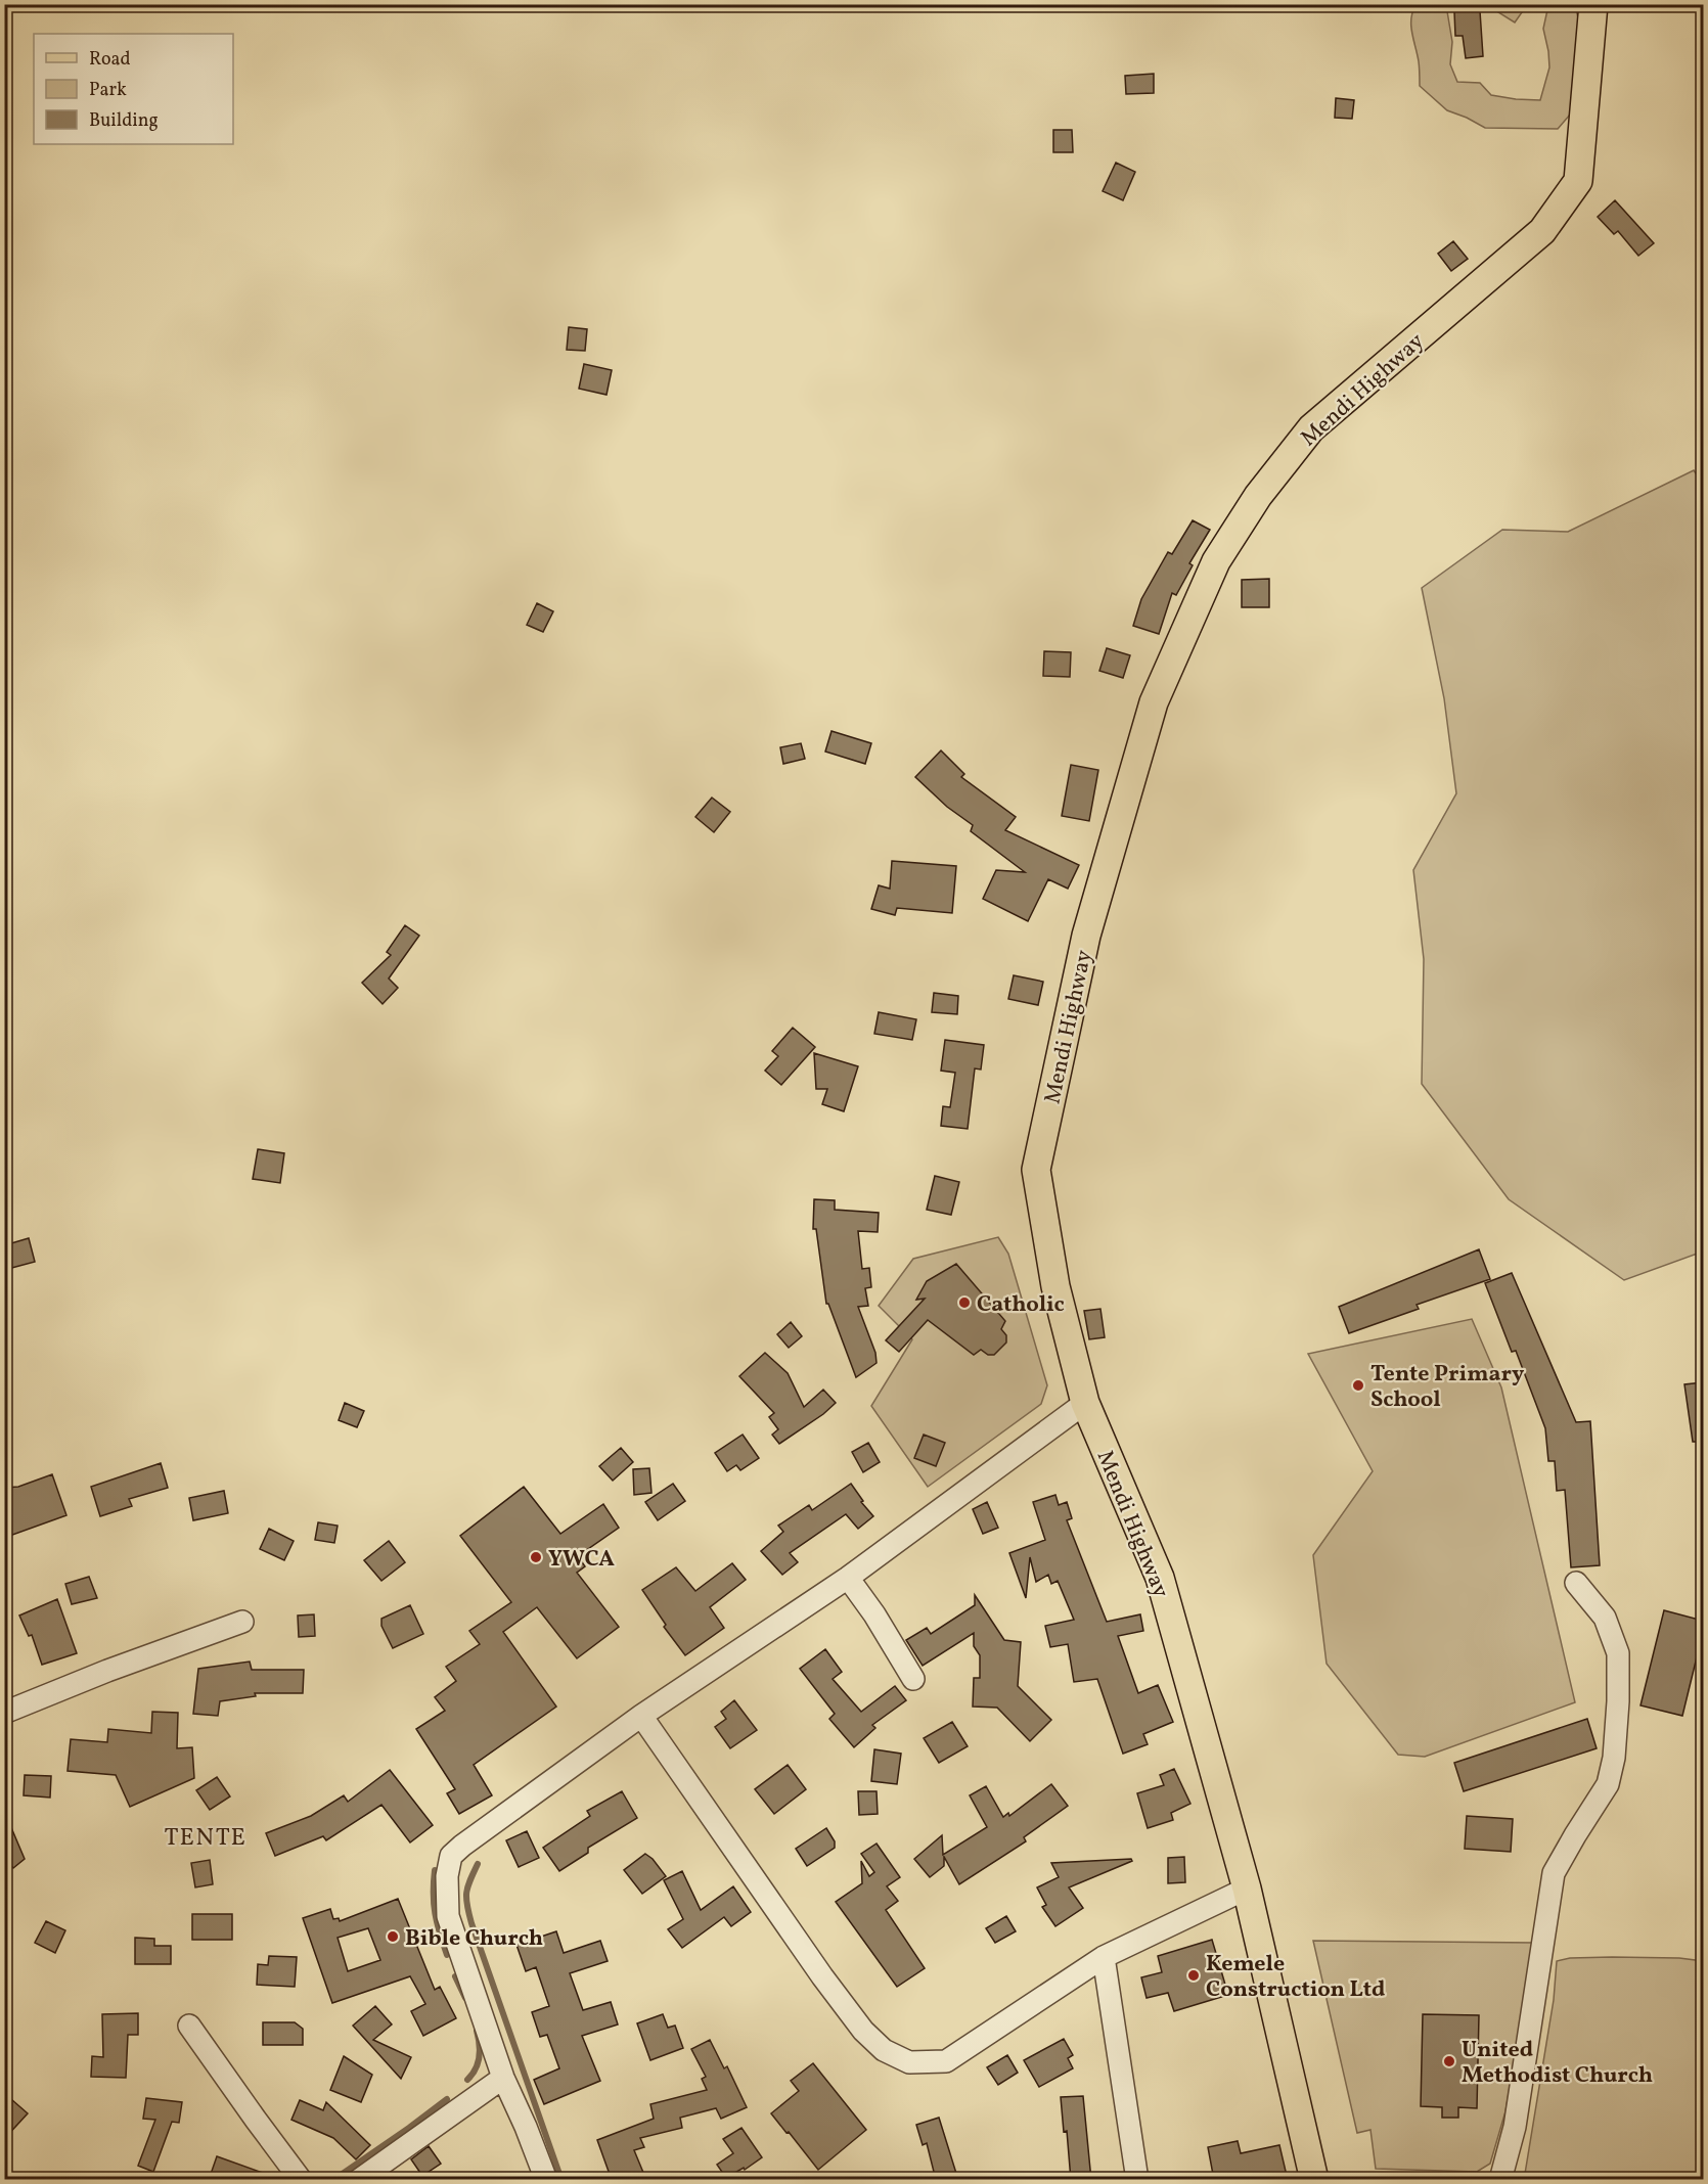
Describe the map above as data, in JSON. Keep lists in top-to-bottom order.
{
  "streets": {
    "main road": ["Mendi Highway"]
  },
  "districts": ["TENTE"],
  "places": [
    "Catholic",
    "Tente Primary School",
    "YWCA",
    "Bible Church",
    "Kemele Construction Ltd",
    "United Methodist Church"
  ],
  "legend": ["Road", "Park", "Building"]
}
